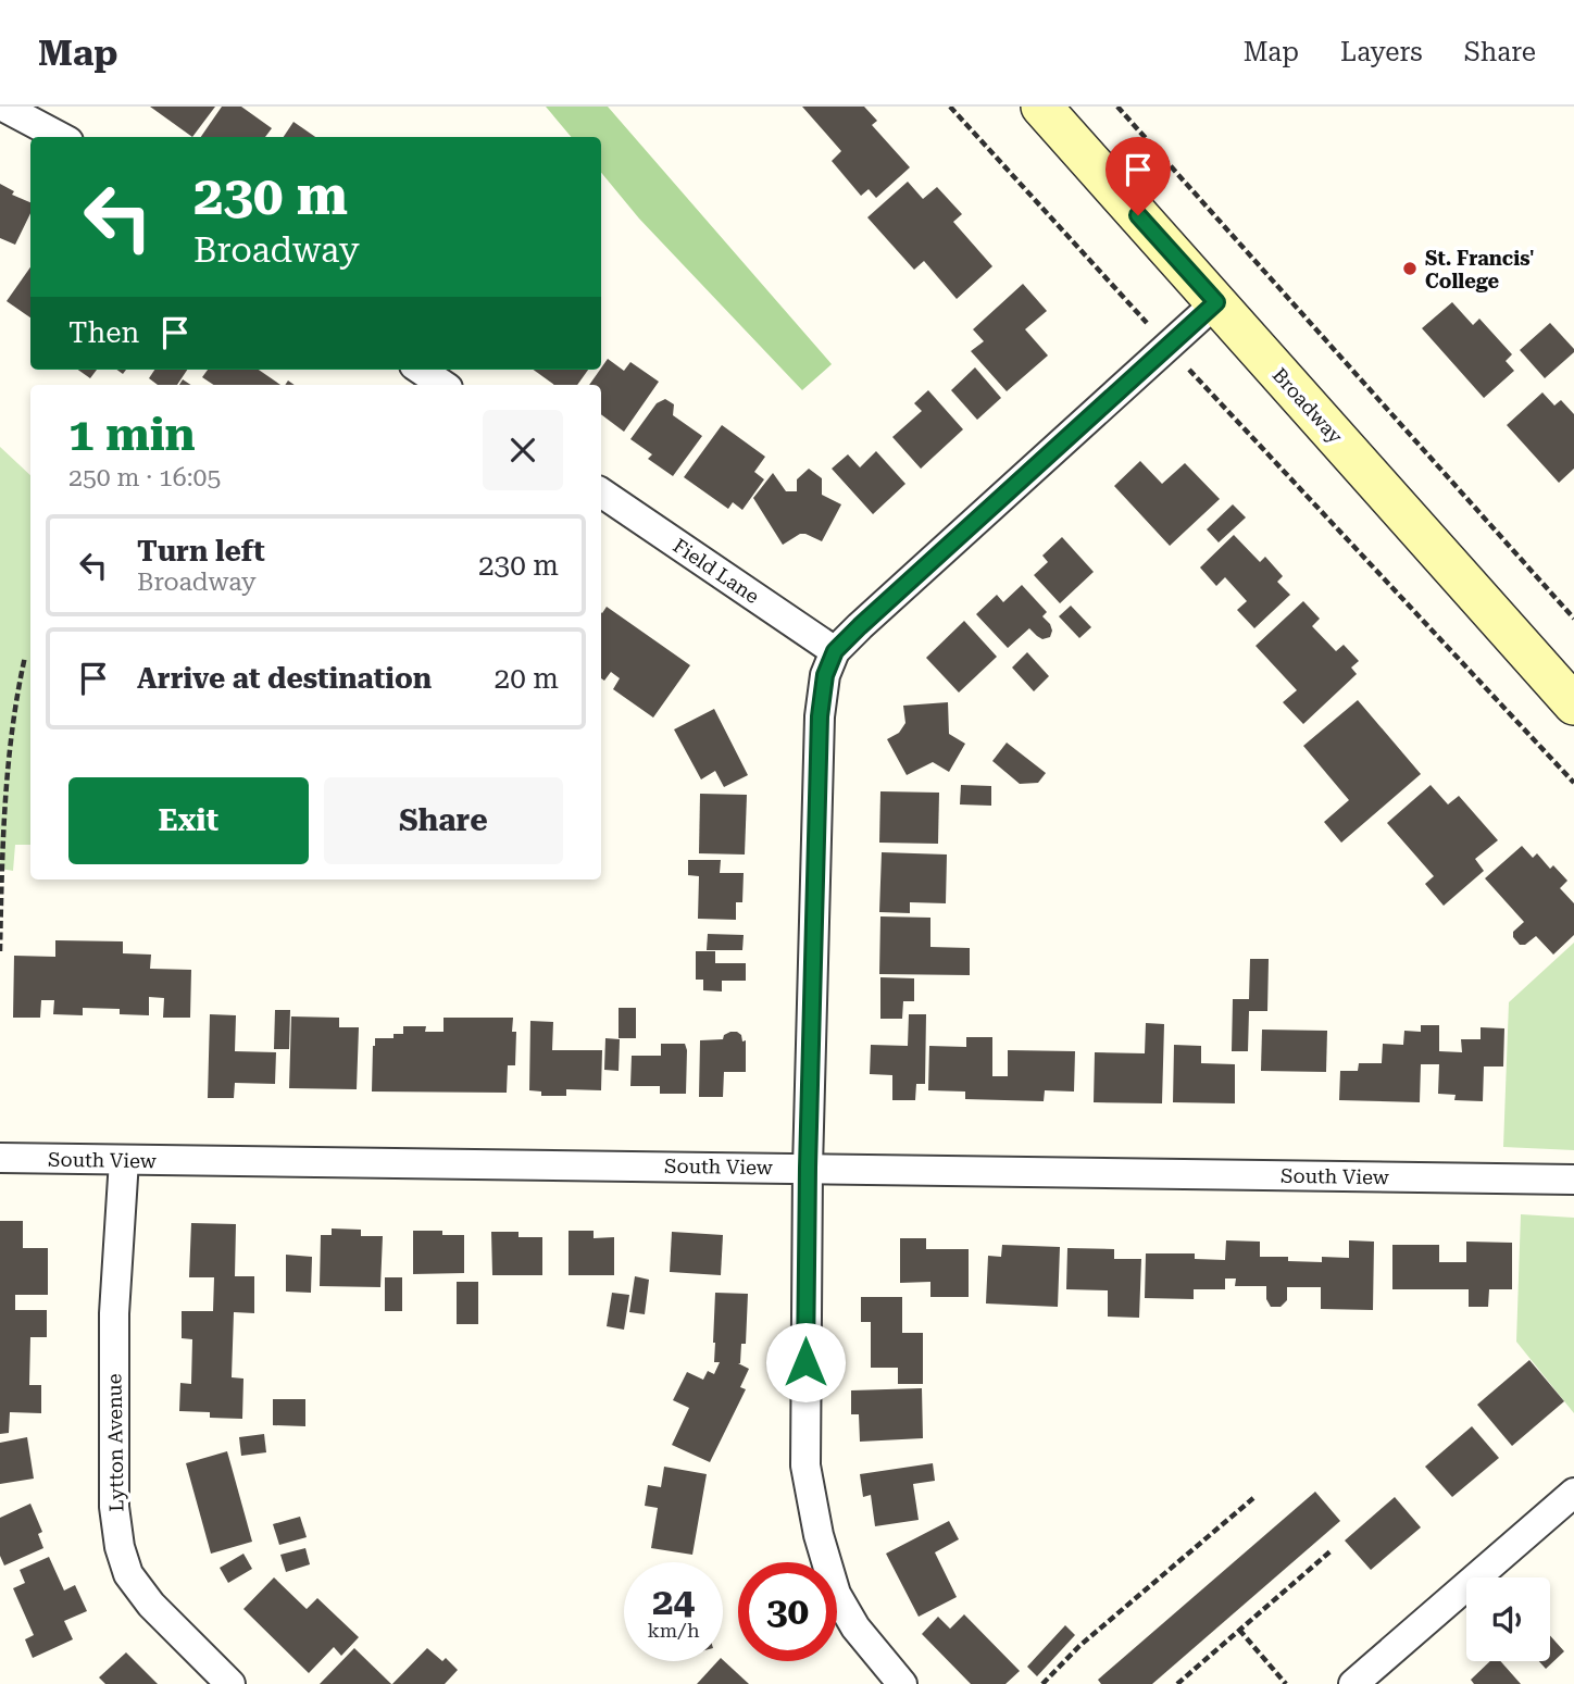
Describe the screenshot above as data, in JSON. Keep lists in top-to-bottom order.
{
  "streets": {
    "street": [
      "Broadway",
      "Field Lane",
      "South View",
      "Lytton Avenue"
    ]
  },
  "crossings": [
    ["South View", "Lytton Avenue"]
  ],
  "places": ["St. Francis' College"],
  "page": {
    "header": "Map",
    "nav": ["Map", "Layers", "Share"],
    "turn": ["230 m", "Broadway"],
    "then": "Then",
    "heading": ["1 min", "250 m · 16:05"],
    "list": [
      {
        "name": "Turn left",
        "note": "Broadway",
        "value": "230 m"
      },
      {
        "name": "Arrive at destination",
        "value": "20 m"
      }
    ],
    "buttons": ["Exit", "Share"],
    "speed": "24 km/h",
    "limit": "30"
  }
}
